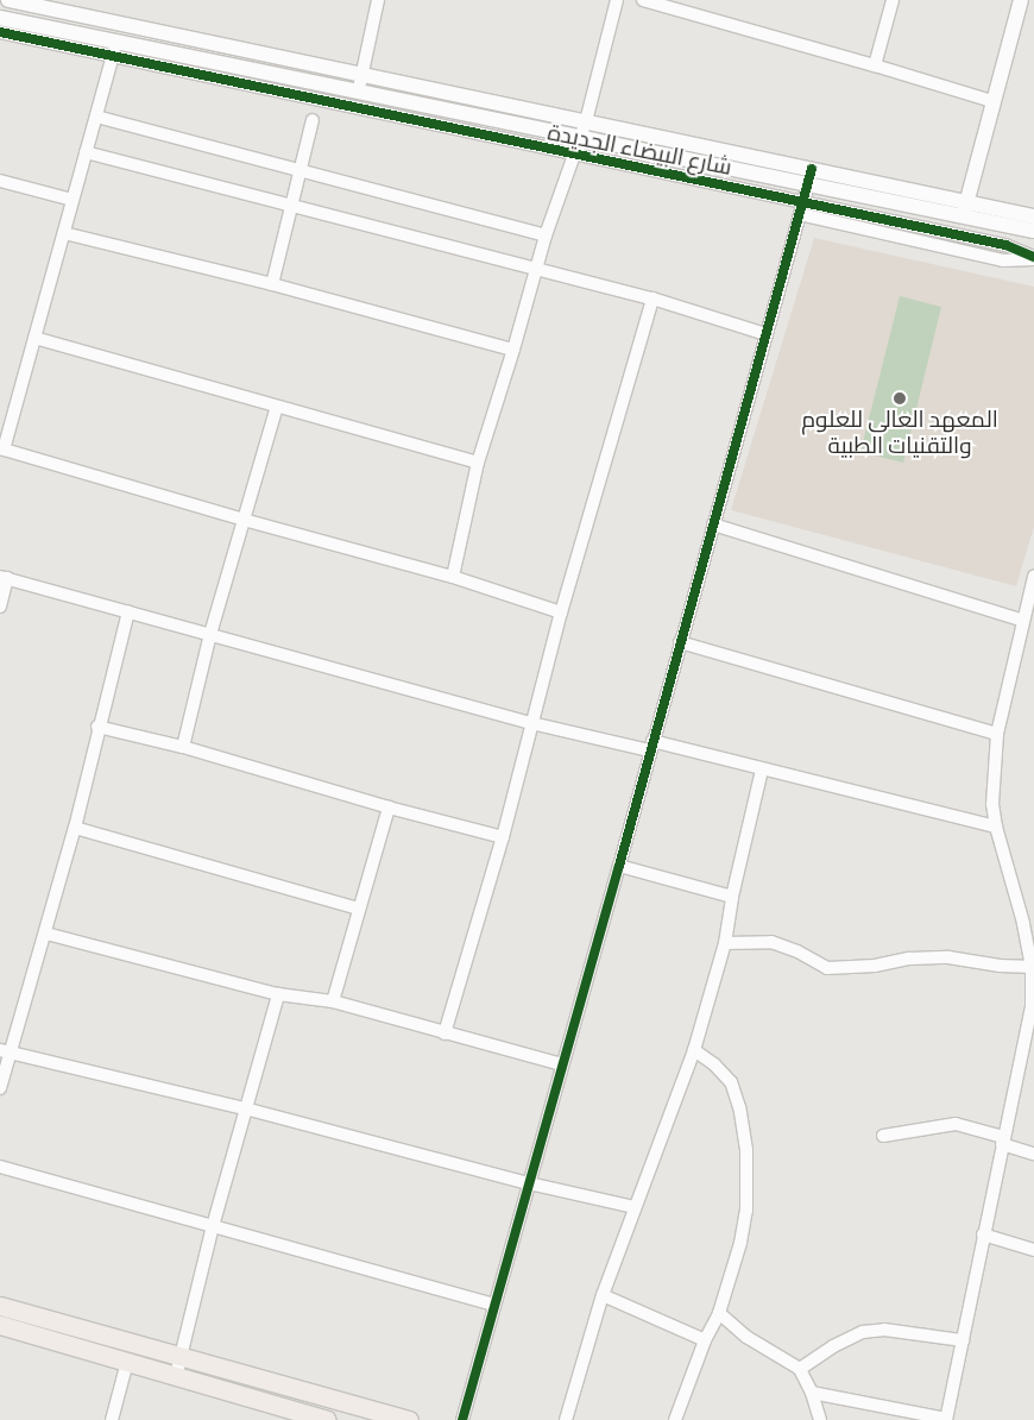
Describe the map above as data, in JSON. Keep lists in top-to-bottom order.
{
  "streets": {
    "street": ["شارع البيضاء الجديدة"]
  },
  "places": ["المعهد العالي للعلوم والتقنيات الطبية"]
}
